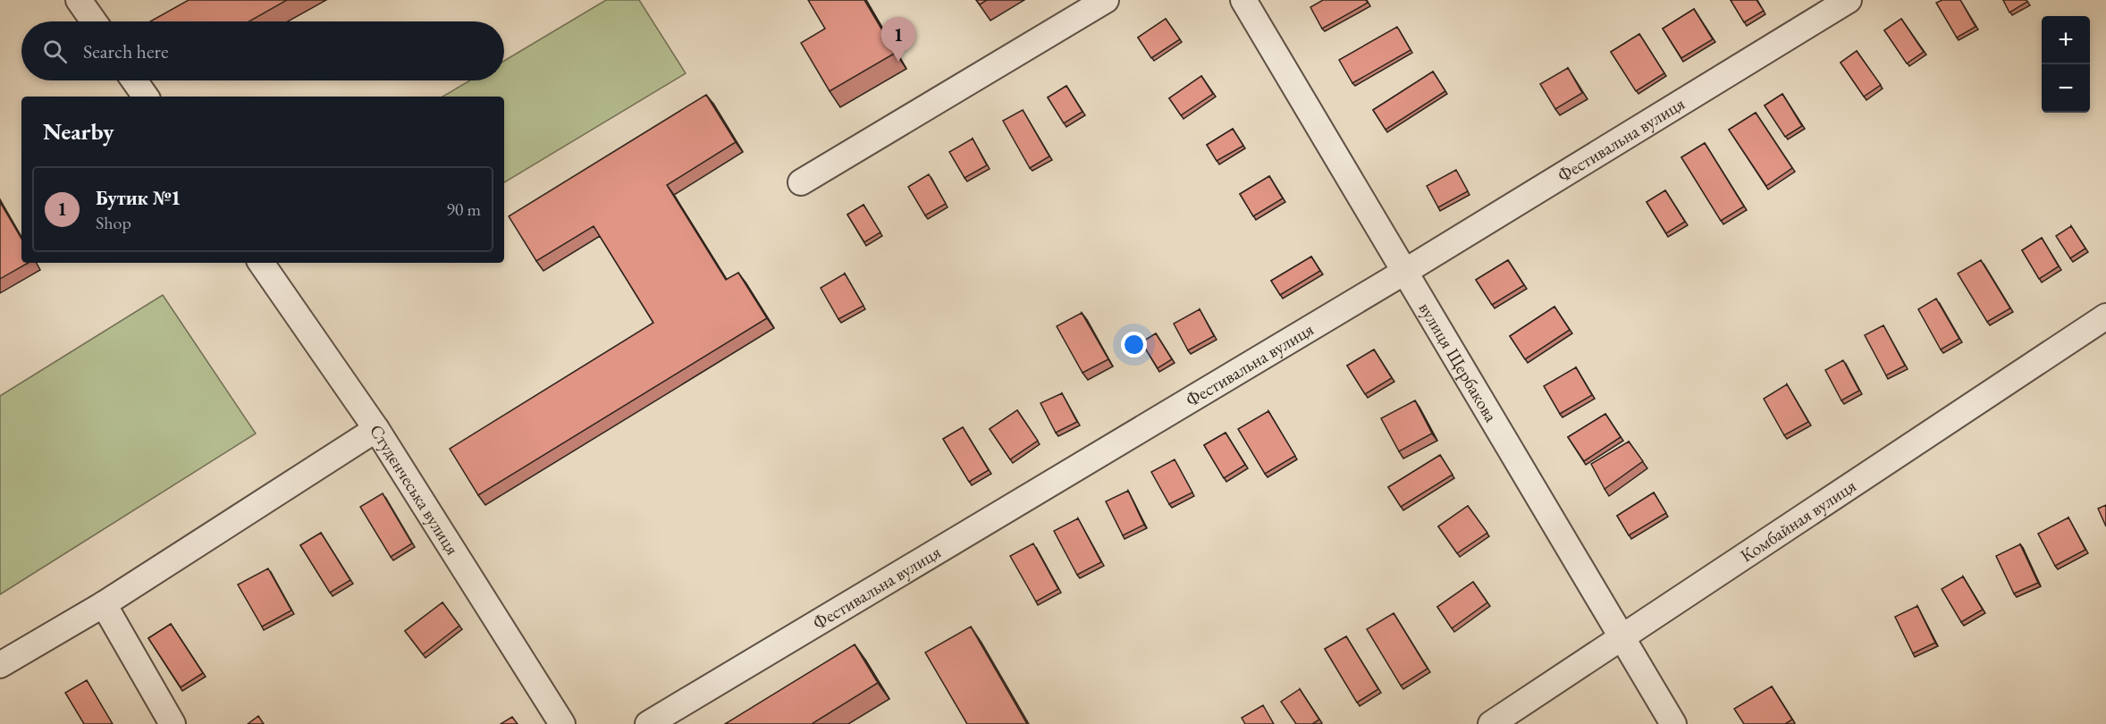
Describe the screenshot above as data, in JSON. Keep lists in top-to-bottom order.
{
  "streets": {
    "street": [
      "Фестивальна вулиця",
      "вулиця Щербакова",
      "Студєнчеська вулиця",
      "Комбайная вулиця"
    ]
  },
  "crossings": [
    ["Фестивальна вулиця", "вулиця Щербакова"],
    ["вулиця Щербакова", "Комбайная вулиця"]
  ],
  "page": {
    "map_buttons": ["+", "−"],
    "pins": "1",
    "search": "Search here",
    "heading": "Nearby",
    "list": [
      {
        "mark": "1",
        "name": "Бутик №1",
        "note": "Shop",
        "value": "90 m"
      }
    ]
  }
}
